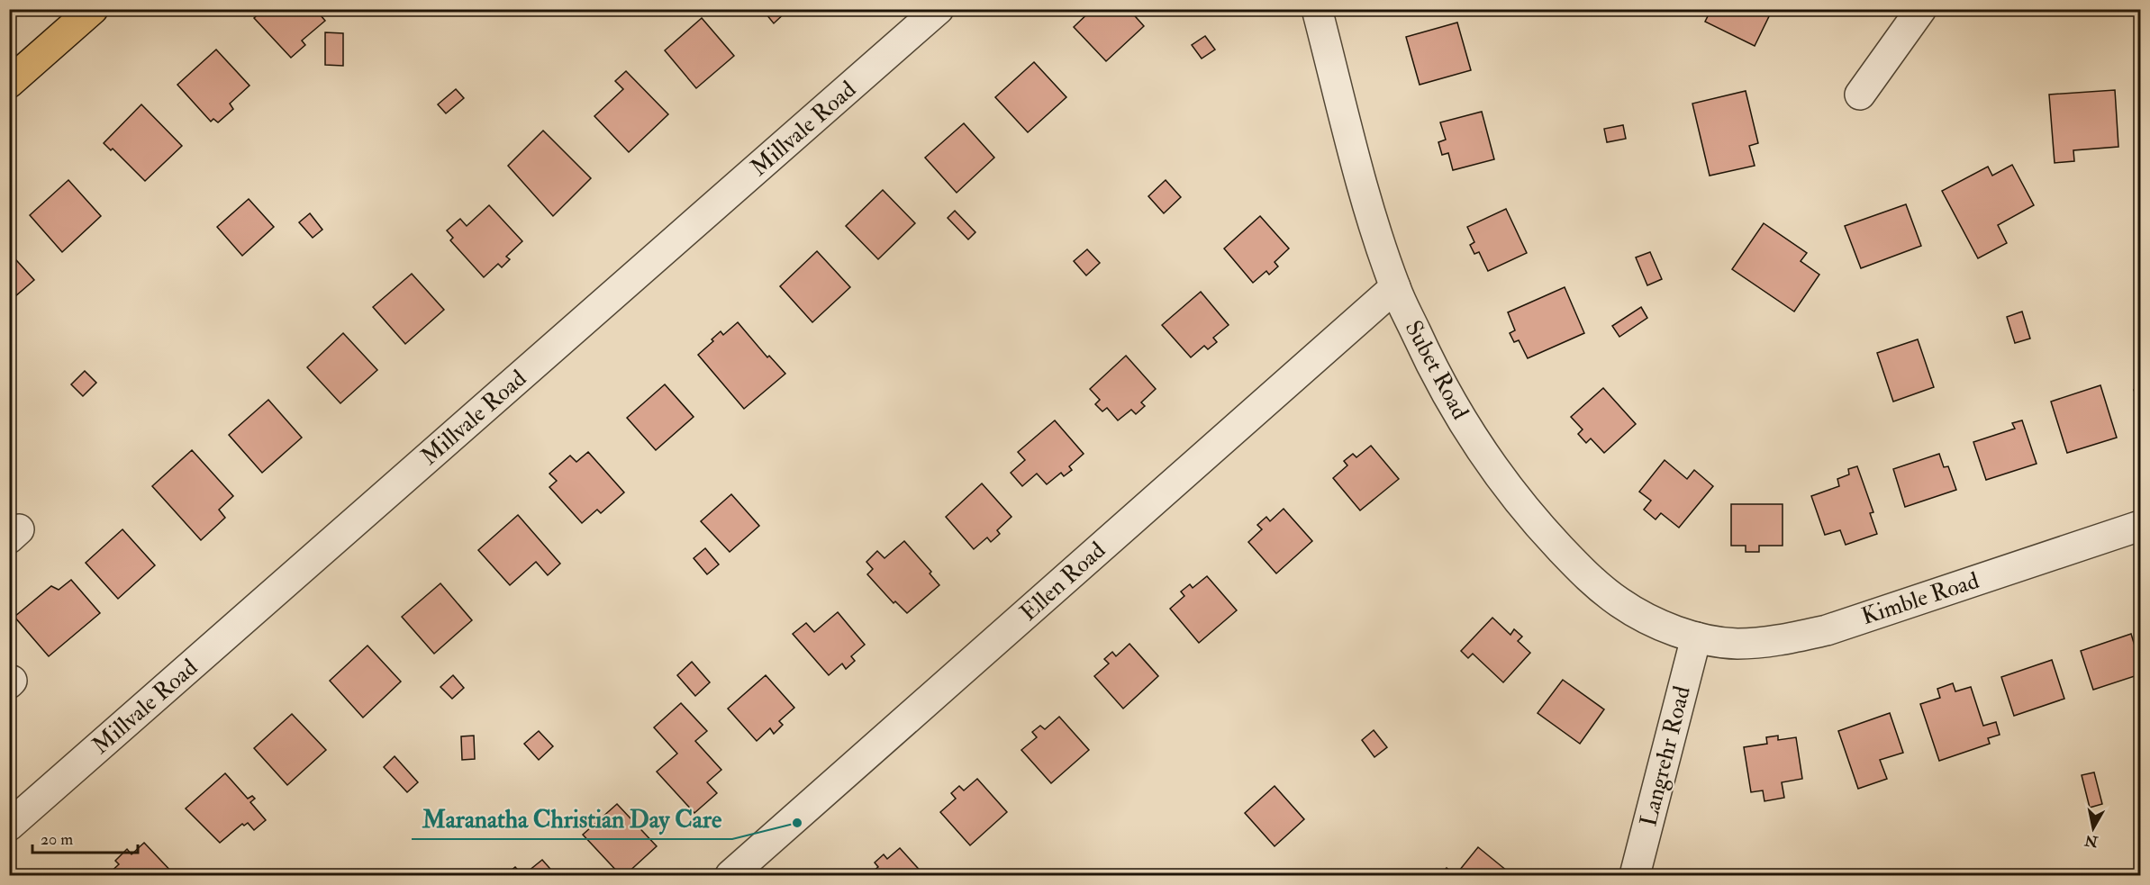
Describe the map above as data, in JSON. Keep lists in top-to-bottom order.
{
  "streets": {
    "street": [
      "Millvale Road",
      "Subet Road",
      "Ellen Road",
      "Kimble Road",
      "Langrehr Road"
    ]
  },
  "crossings": [
    ["Subet Road", "Ellen Road"],
    ["Subet Road", "Kimble Road"],
    ["Subet Road", "Langrehr Road"],
    ["Kimble Road", "Langrehr Road"]
  ],
  "places": ["Maranatha Christian Day Care"],
  "scale_bar": "20 m",
  "north": "bottom"
}
